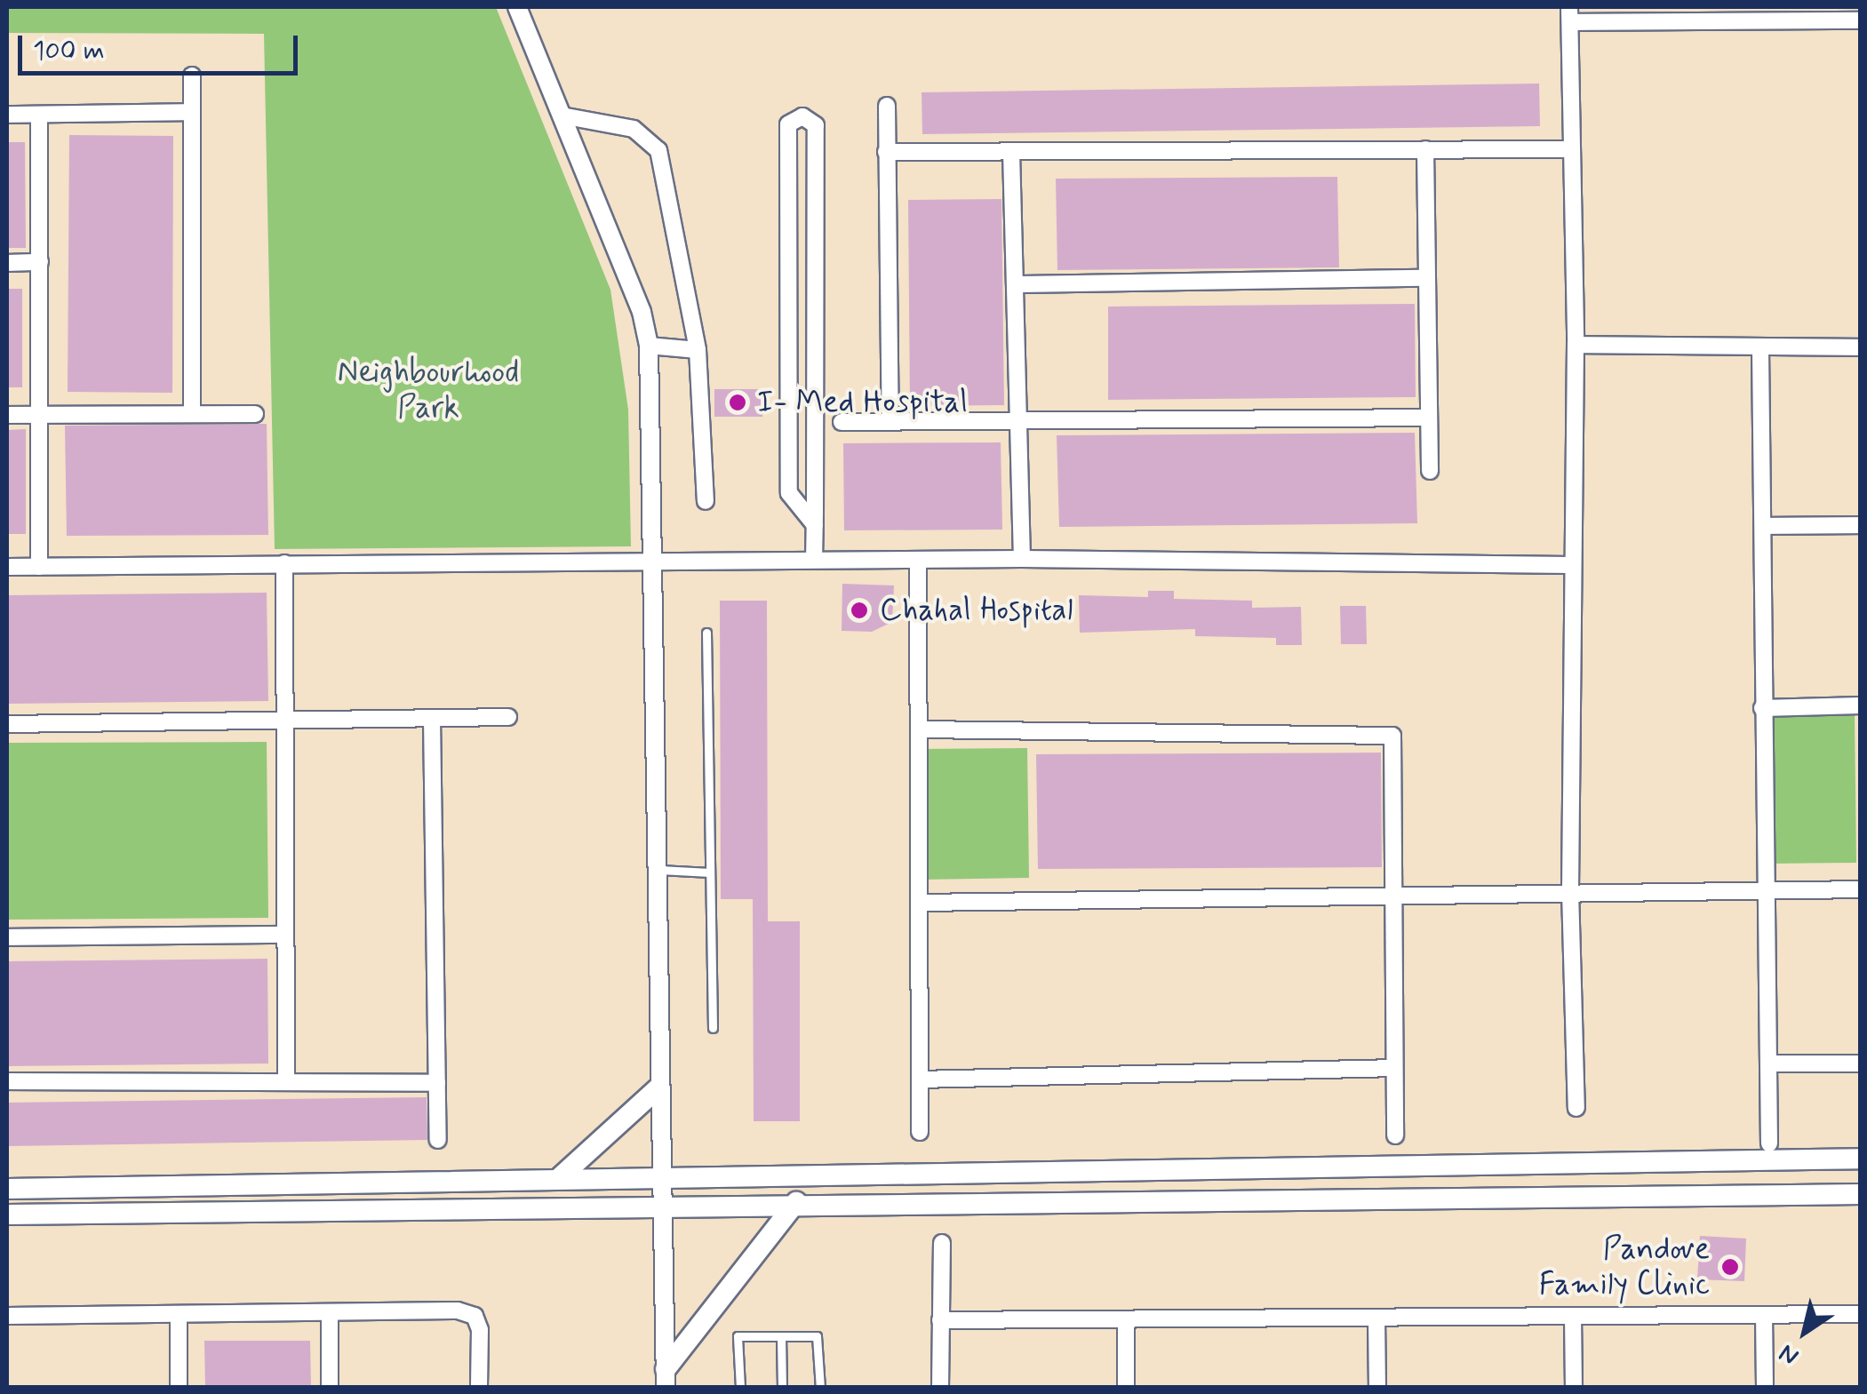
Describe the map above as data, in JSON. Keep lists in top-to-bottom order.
{
  "parks": ["Neighbourhood Park"],
  "places": ["I- Med Hospital", "Chahal Hospital", "Pandove Family Clinic"],
  "scale_bar": "100 m",
  "north": "bottom left"
}
